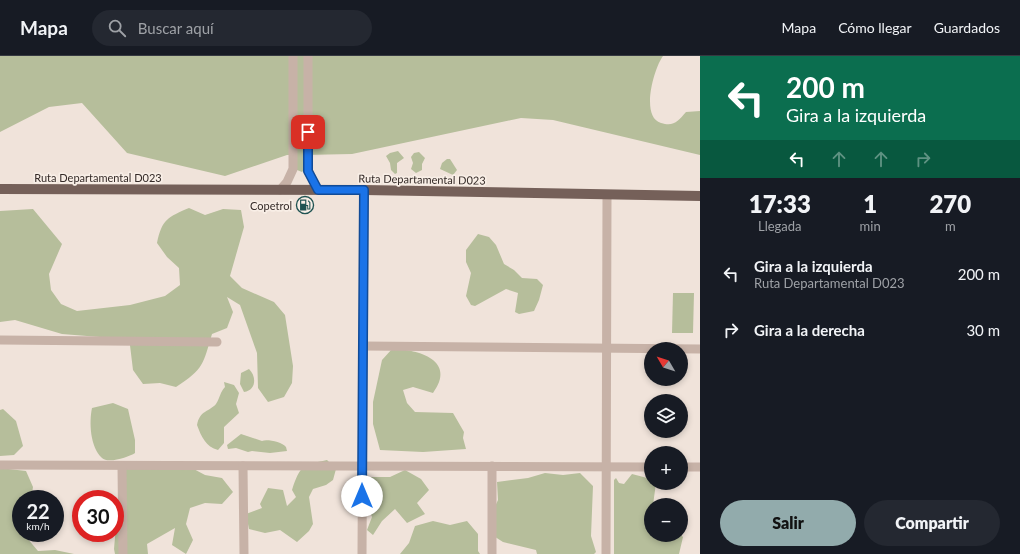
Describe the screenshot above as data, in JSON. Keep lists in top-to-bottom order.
{
  "streets": {
    "main road": ["Ruta Departamental D023"]
  },
  "places": {
    "fuel station": ["Copetrol"]
  },
  "north": "top left",
  "page": {
    "header": "Mapa",
    "search": "Buscar aquí",
    "nav": ["Mapa", "Cómo llegar", "Guardados"],
    "turn": ["200 m", "Gira a la izquierda"],
    "eta": [
      "17:33",
      "Llegada",
      "1",
      "min",
      "270",
      "m"
    ],
    "list": [
      {
        "name": "Gira a la izquierda",
        "note": "Ruta Departamental D023",
        "value": "200 m"
      },
      {
        "name": "Gira a la derecha",
        "value": "30 m"
      }
    ],
    "map_buttons": ["+", "−"],
    "speed": "22 km/h",
    "limit": "30",
    "buttons": ["Salir", "Compartir"]
  }
}
